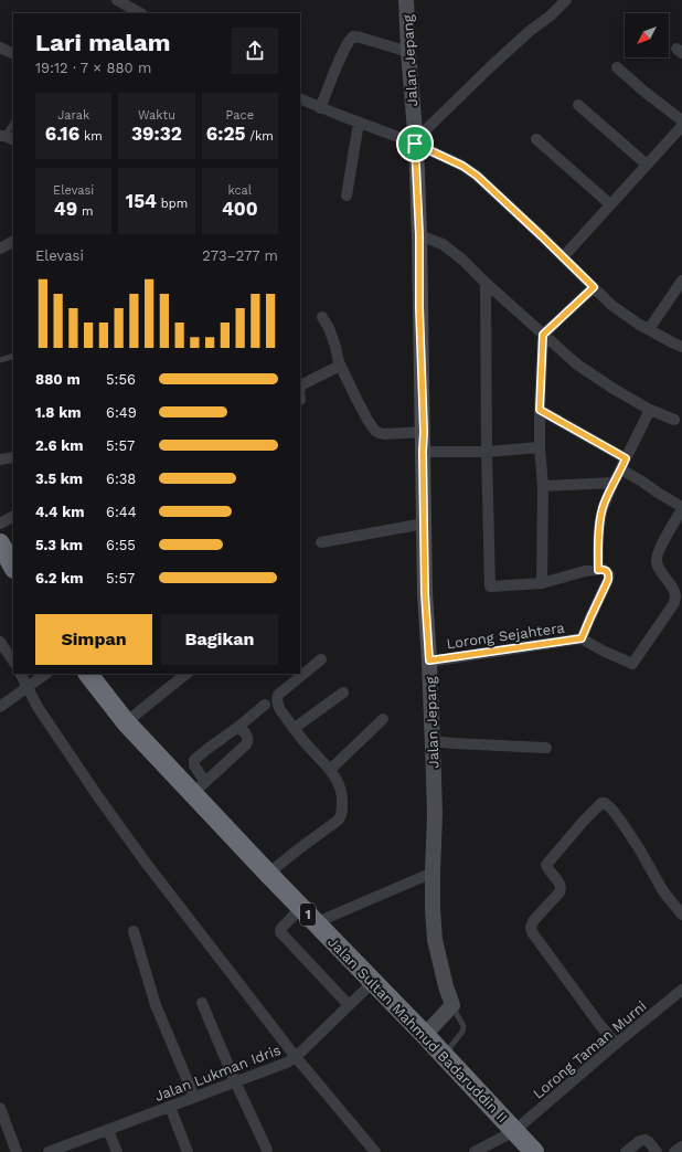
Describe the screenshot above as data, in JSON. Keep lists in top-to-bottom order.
{
  "streets": {
    "highway": ["1", "Jalan Sultan Mahmud Badaruddin II"],
    "street": [
      "Jalan Jepang",
      "Lorong Sejahtera",
      "Lorong Taman Murni",
      "Jalan Lukman Idris"
    ]
  },
  "crossings": [
    ["Jalan Jepang", "Lorong Sejahtera"],
    ["Jalan Sultan Mahmud Badaruddin II", "Lorong Taman Murni"],
    ["Jalan Sultan Mahmud Badaruddin II", "Jalan Lukman Idris"]
  ],
  "north": "bottom left",
  "page": {
    "heading": ["Lari malam", "19:12 · 7 × 880 m"],
    "stats": [
      ["Jarak", "6.16 km"],
      ["Waktu", "39:32"],
      ["Pace", "6:25 /km"],
      ["Elevasi", "49 m"],
      ["154 bpm"],
      ["kcal", "400"]
    ],
    "chart": ["Elevasi", "273–277 m"],
    "list": [
      {
        "name": "880 m",
        "note": "5:56"
      },
      {
        "name": "1.8 km",
        "note": "6:49"
      },
      {
        "name": "2.6 km",
        "note": "5:57"
      },
      {
        "name": "3.5 km",
        "note": "6:38"
      },
      {
        "name": "4.4 km",
        "note": "6:44"
      },
      {
        "name": "5.3 km",
        "note": "6:55"
      },
      {
        "name": "6.2 km",
        "note": "5:57"
      }
    ],
    "buttons": ["Simpan", "Bagikan"]
  }
}
